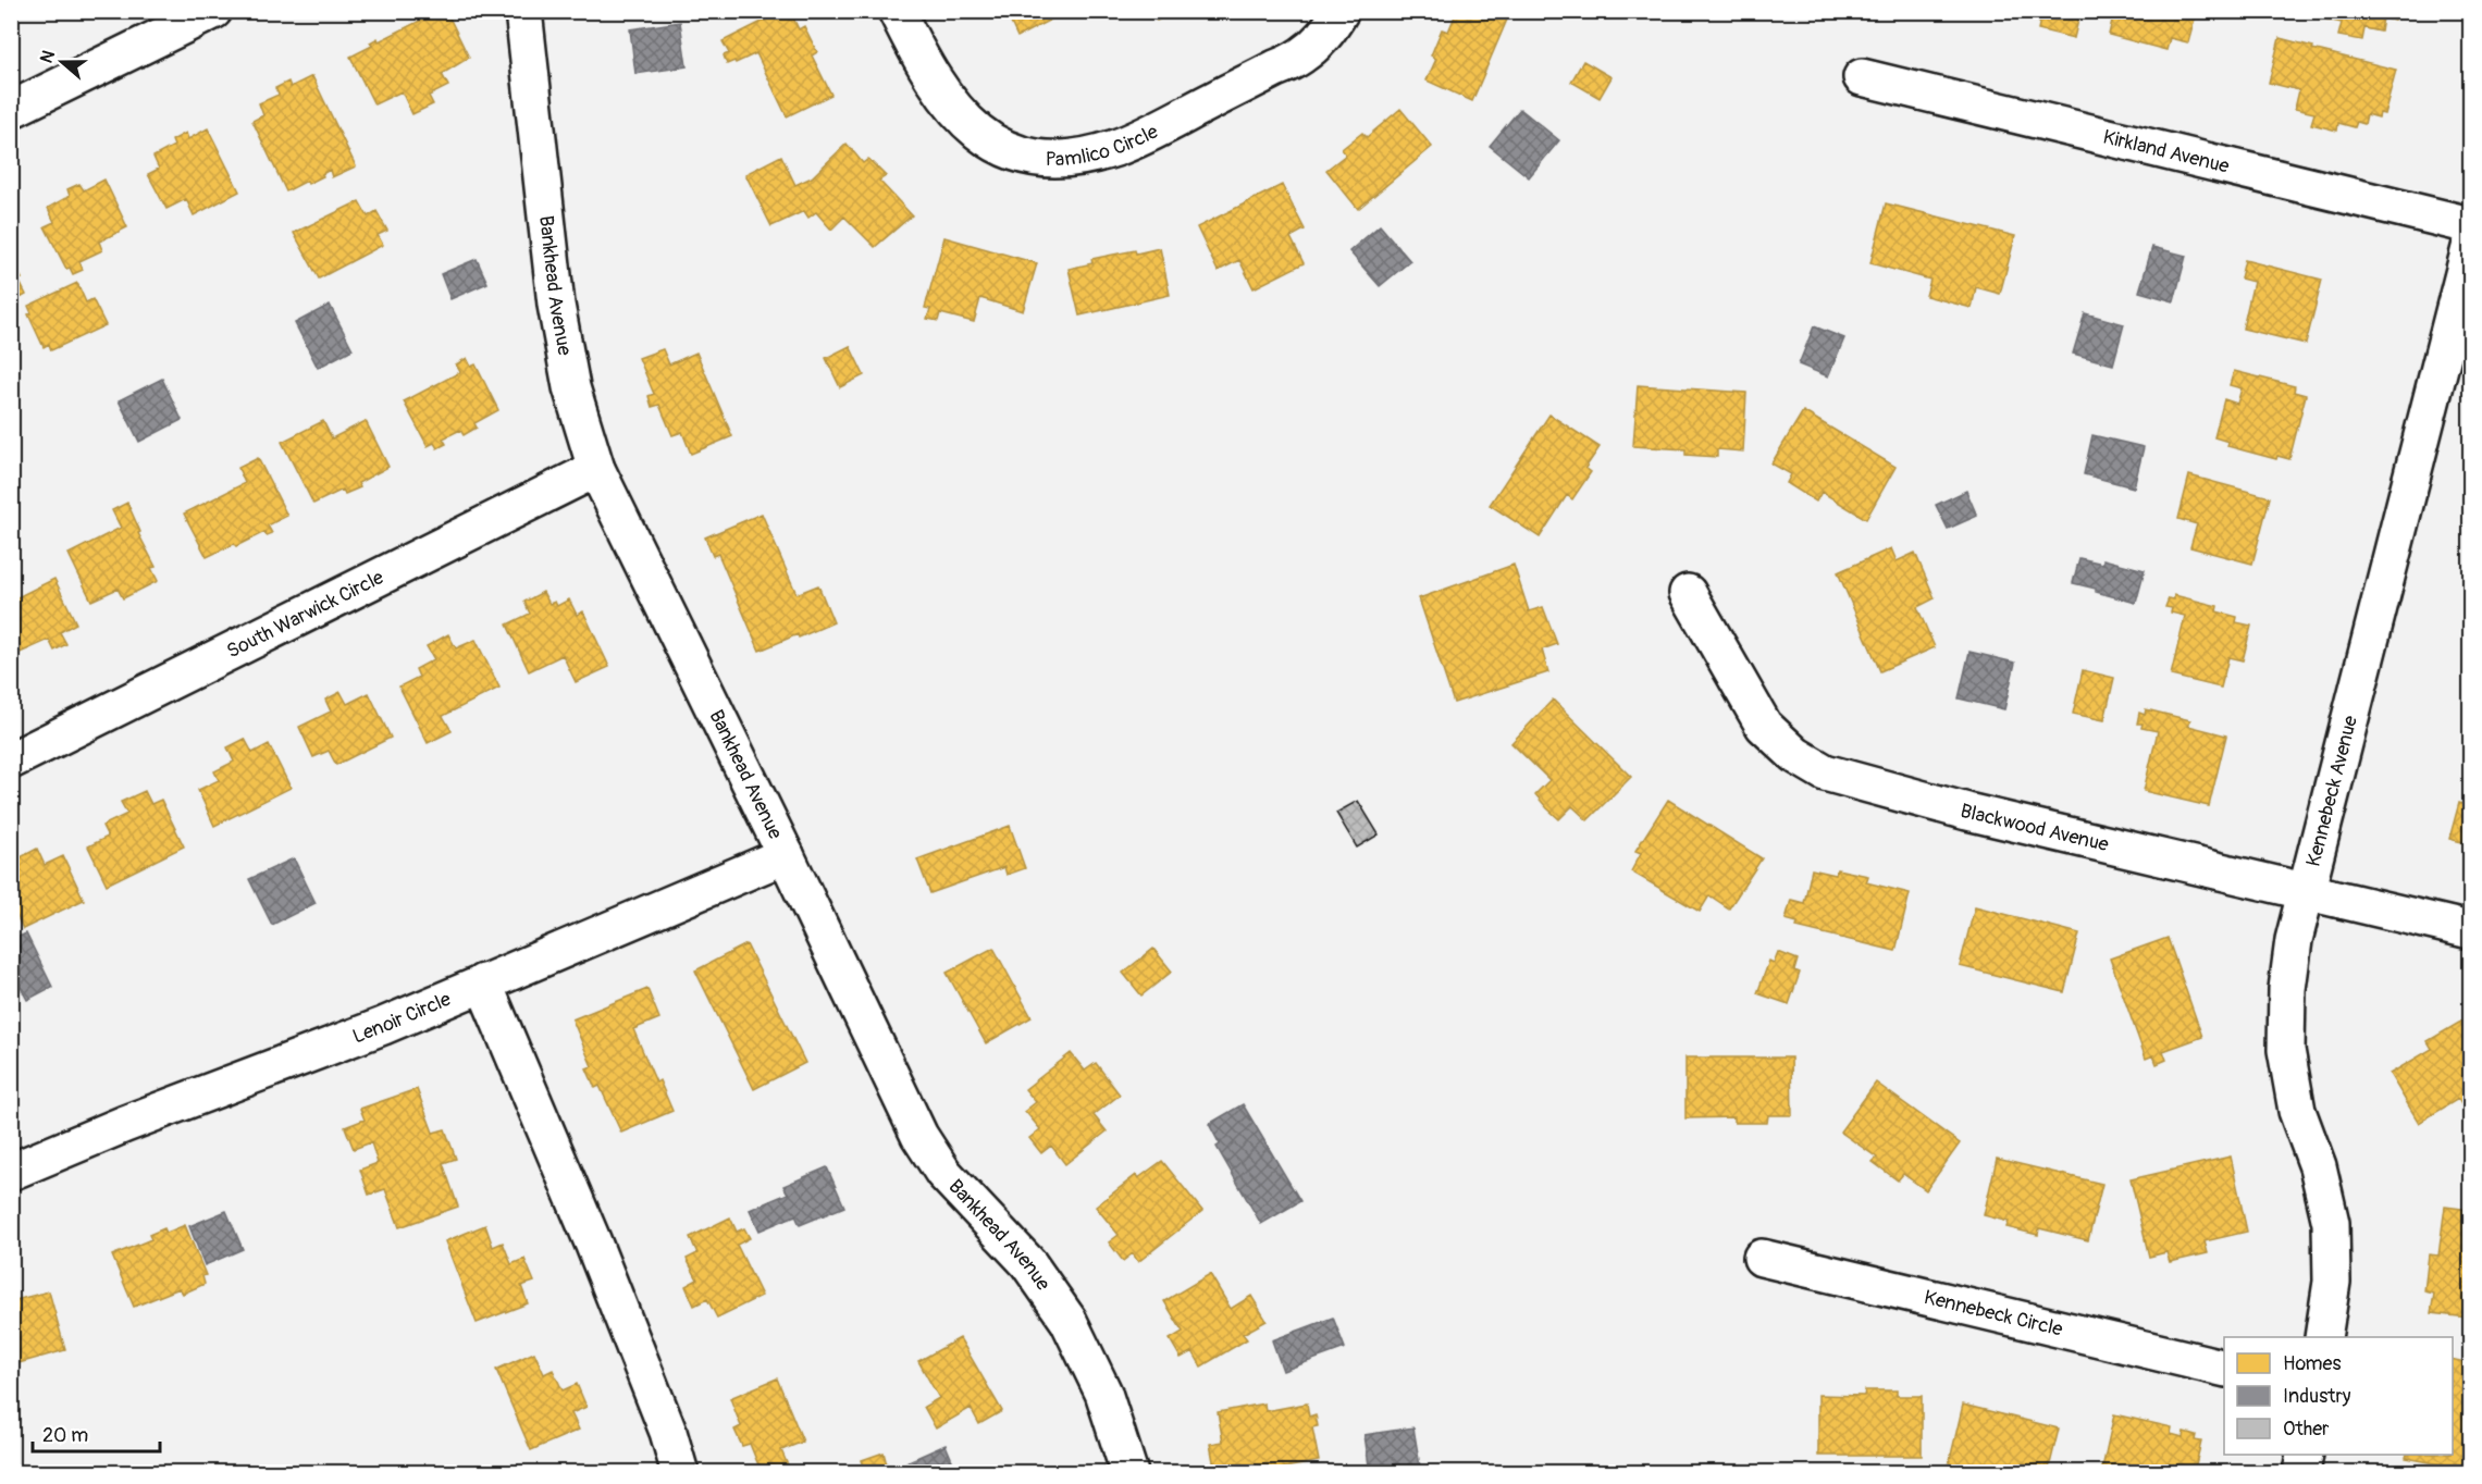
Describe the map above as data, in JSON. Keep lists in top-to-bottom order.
{
  "streets": {
    "street": [
      "Pamlico Circle",
      "Kirkland Avenue",
      "Bankhead Avenue",
      "South Warwick Circle",
      "Kennebeck Avenue",
      "Blackwood Avenue",
      "Lenoir Circle",
      "Kennebeck Circle"
    ]
  },
  "crossings": [
    ["Bankhead Avenue", "South Warwick Circle"],
    ["Bankhead Avenue", "Lenoir Circle"],
    ["Kennebeck Avenue", "Blackwood Avenue"]
  ],
  "legend": ["Homes", "Industry", "Other"],
  "scale_bar": "20 m",
  "north": "left"
}
